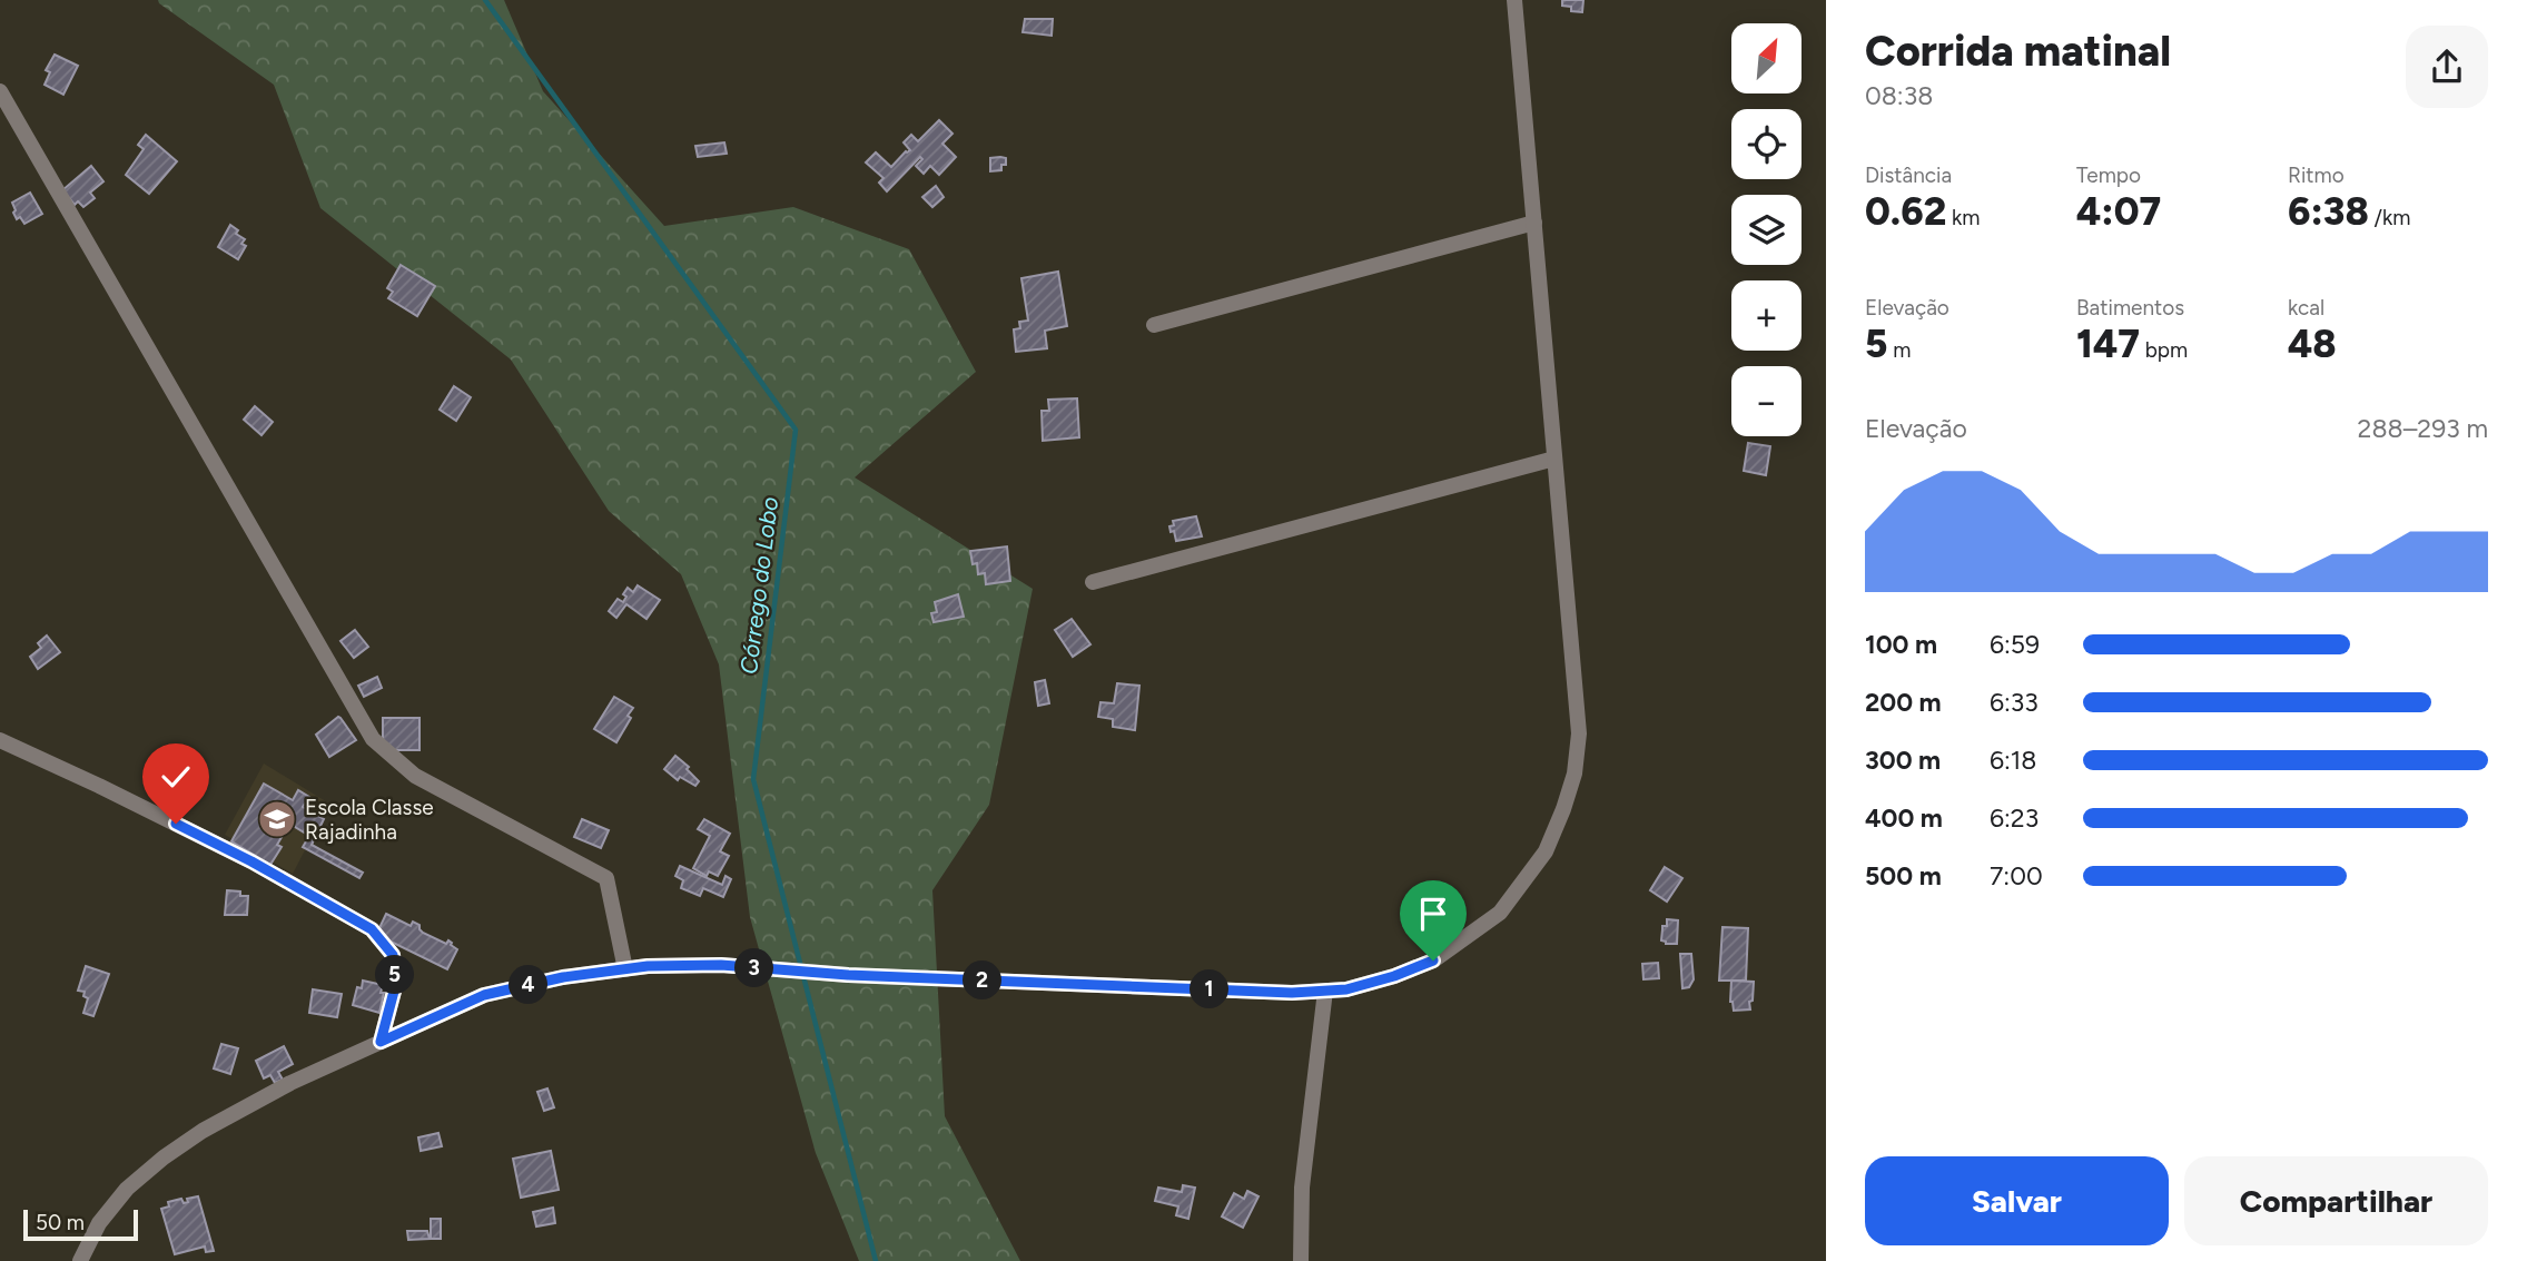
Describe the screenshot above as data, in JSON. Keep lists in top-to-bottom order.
{
  "water": ["Córrego do Lobo"],
  "places": {
    "school or university": ["Escola Classe Rajadinha"]
  },
  "scale_bar": "50 m",
  "north": "top right",
  "page": {
    "heading": ["Corrida matinal", "08:38"],
    "map_buttons": ["+", "−"],
    "stats": [
      ["Distância", "0.62 km"],
      ["Tempo", "4:07"],
      ["Ritmo", "6:38 /km"],
      ["Elevação", "5 m"],
      ["Batimentos", "147 bpm"],
      ["kcal", "48"]
    ],
    "chart": ["Elevação", "288–293 m"],
    "list": [
      {
        "name": "100 m",
        "note": "6:59"
      },
      {
        "name": "200 m",
        "note": "6:33"
      },
      {
        "name": "300 m",
        "note": "6:18"
      },
      {
        "name": "400 m",
        "note": "6:23"
      },
      {
        "name": "500 m",
        "note": "7:00"
      }
    ],
    "pins": [
      "3",
      "5",
      "2",
      "4",
      "1"
    ],
    "buttons": ["Salvar", "Compartilhar"],
    "scale": "50 m"
  }
}
